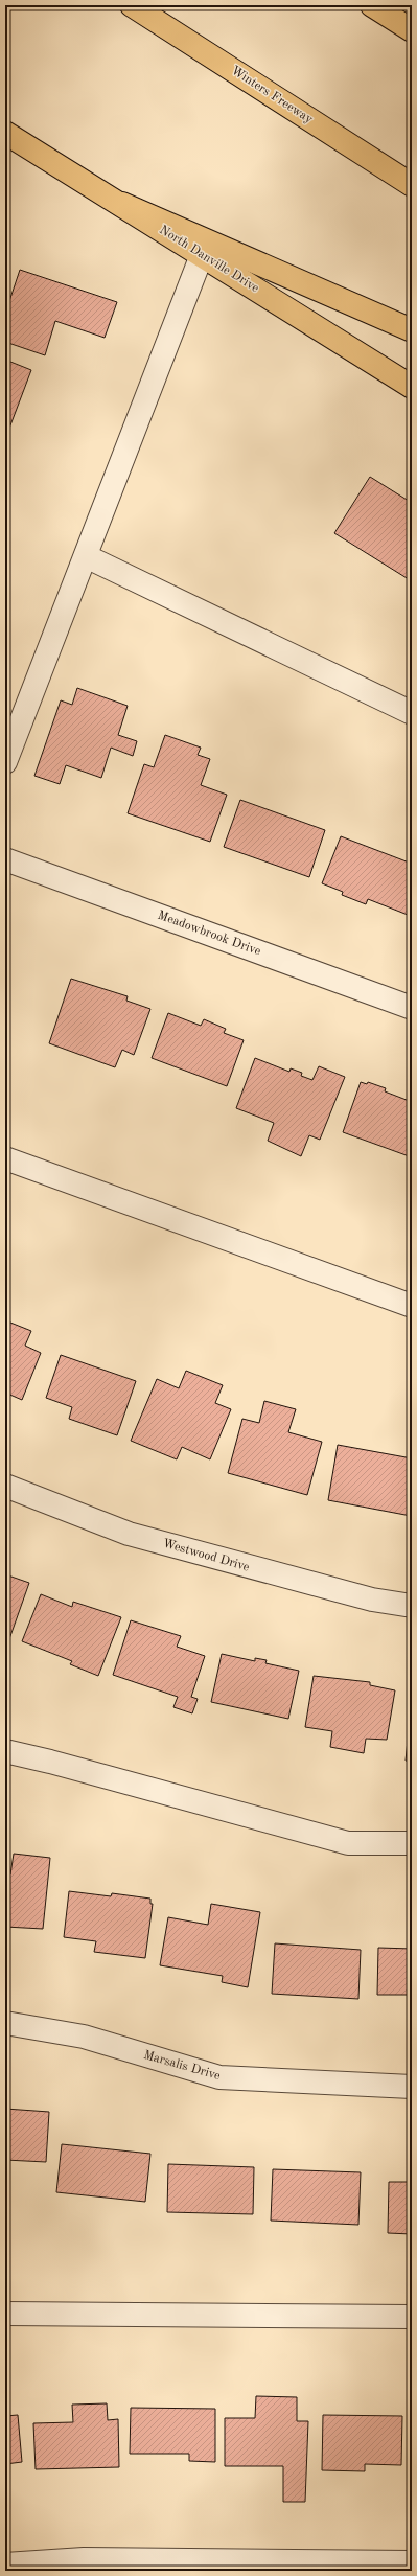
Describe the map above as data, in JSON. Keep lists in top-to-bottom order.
{
  "streets": {
    "main road": ["Winters Freeway", "North Danville Drive"],
    "street": ["Meadowbrook Drive", "Westwood Drive", "Marsalis Drive"]
  }
}
